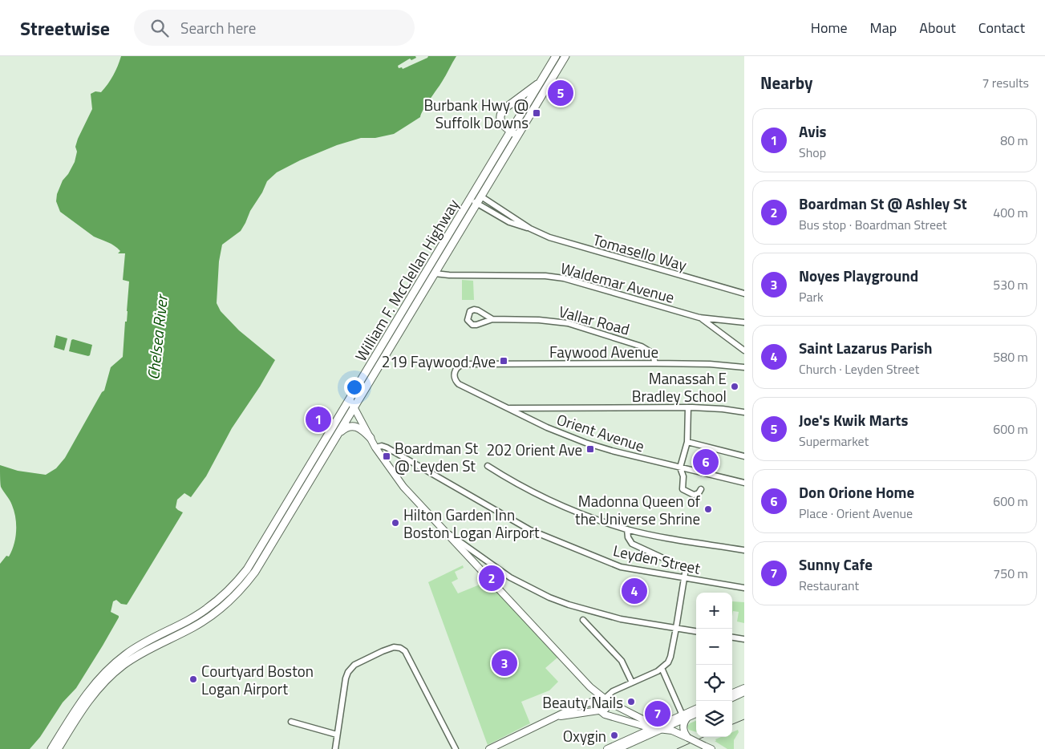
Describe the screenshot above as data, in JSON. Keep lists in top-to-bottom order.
{
  "streets": {
    "highway": ["William F. McClellan Highway"],
    "street": [
      "Tomasello Way",
      "Waldemar Avenue",
      "Vallar Road",
      "Faywood Avenue",
      "Orient Avenue",
      "Leyden Street"
    ]
  },
  "crossings": [
    ["Tomasello Way", "William F. McClellan Highway"],
    ["William F. McClellan Highway", "Waldemar Avenue"],
    ["Vallar Road", "Faywood Avenue"],
    ["Faywood Avenue", "Orient Avenue"]
  ],
  "water": ["Chelsea River"],
  "places": {
    "transit": [
      "Burbank Hwy @ Suffolk Downs",
      "219 Faywood Ave",
      "202 Orient Ave",
      "Boardman St @ Leyden St"
    ],
    "other": [
      "Manassah E Bradley School",
      "Madonna Queen of the Universe Shrine",
      "Hilton Garden Inn Boston Logan Airport",
      "Courtyard Boston Logan Airport",
      "Beauty Nails",
      "Oxygin"
    ]
  },
  "page": {
    "header": "Streetwise",
    "search": "Search here",
    "nav": [
      "Home",
      "Map",
      "About",
      "Contact"
    ],
    "heading": ["Nearby", "7 results"],
    "pins": [
      "5",
      "1",
      "6",
      "2",
      "4",
      "3",
      "7"
    ],
    "list": [
      {
        "mark": "1",
        "name": "Avis",
        "note": "Shop",
        "value": "80 m"
      },
      {
        "mark": "2",
        "name": "Boardman St @ Ashley St",
        "note": "Bus stop · Boardman Street",
        "value": "400 m"
      },
      {
        "mark": "3",
        "name": "Noyes Playground",
        "note": "Park",
        "value": "530 m"
      },
      {
        "mark": "4",
        "name": "Saint Lazarus Parish",
        "note": "Church · Leyden Street",
        "value": "580 m"
      },
      {
        "mark": "5",
        "name": "Joe's Kwik Marts",
        "note": "Supermarket",
        "value": "600 m"
      },
      {
        "mark": "6",
        "name": "Don Orione Home",
        "note": "Place · Orient Avenue",
        "value": "600 m"
      },
      {
        "mark": "7",
        "name": "Sunny Cafe",
        "note": "Restaurant",
        "value": "750 m"
      }
    ],
    "map_buttons": ["+", "−"]
  }
}
